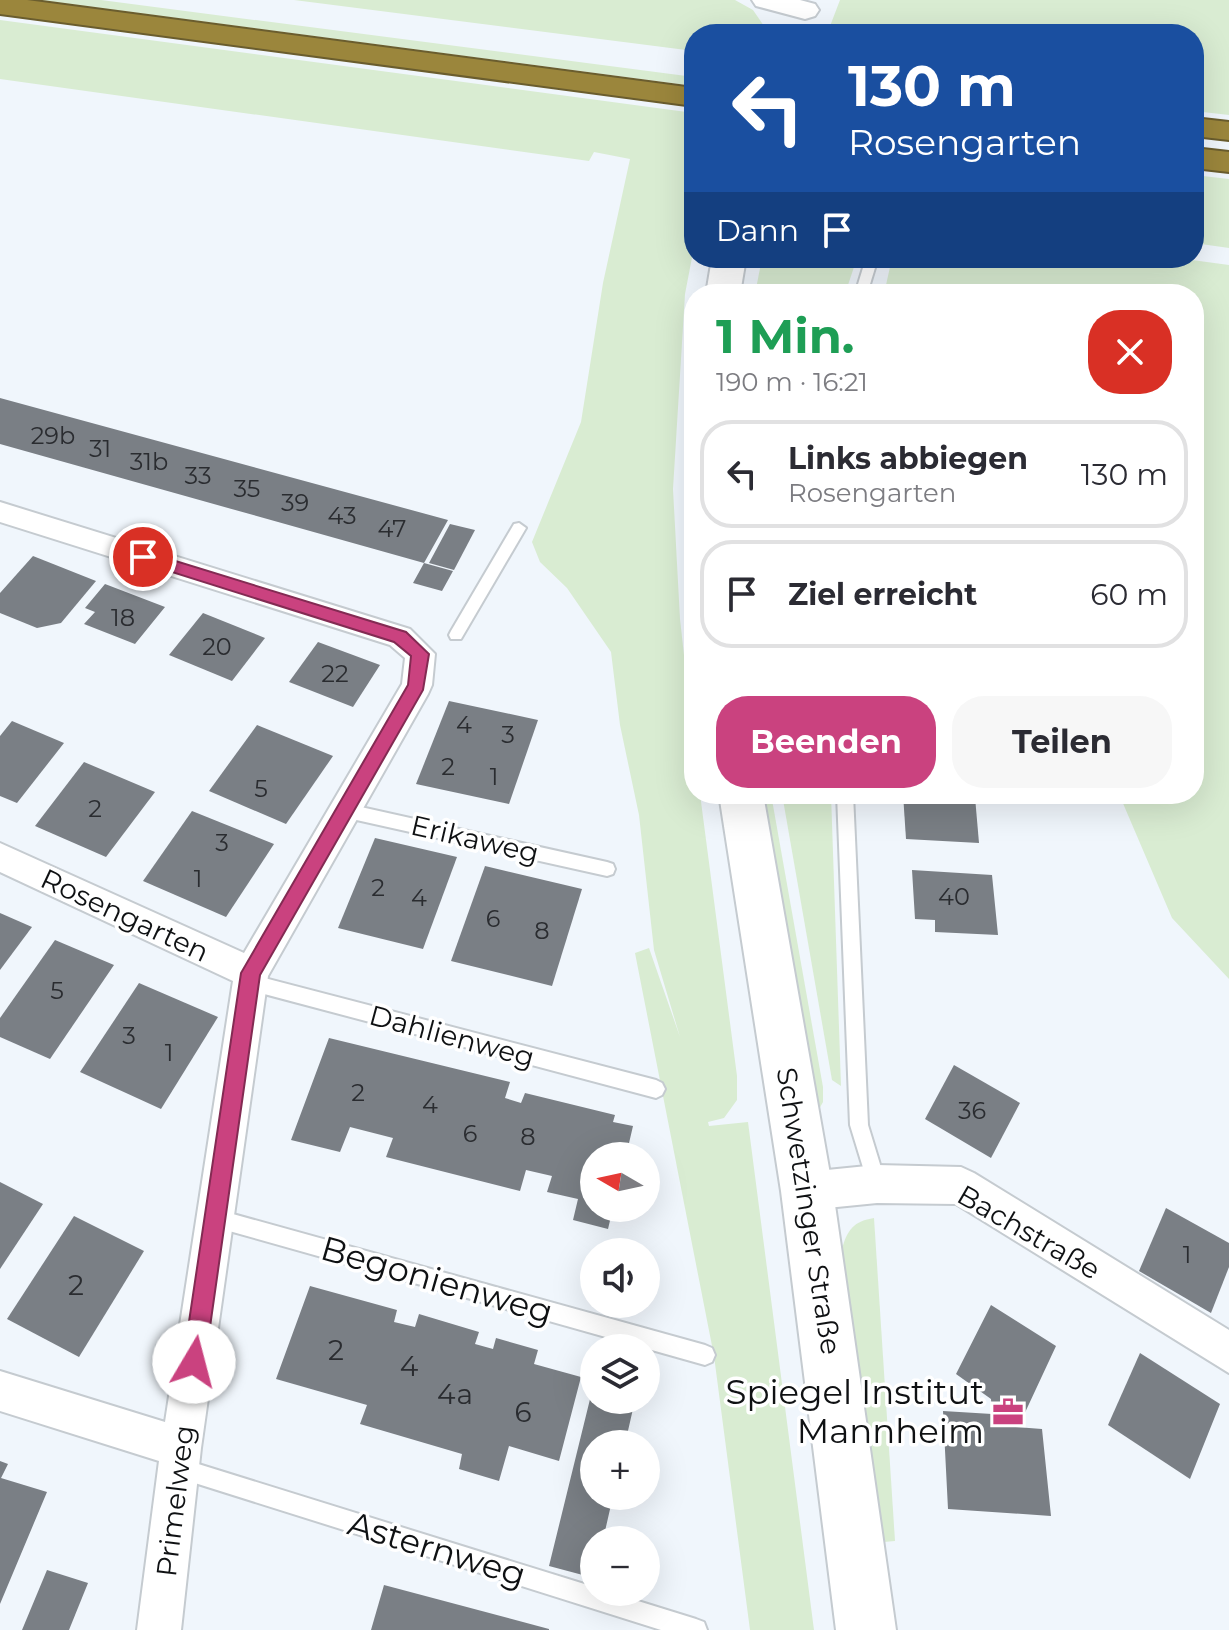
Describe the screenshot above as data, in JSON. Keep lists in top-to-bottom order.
{
  "streets": {
    "main road": ["Schwetzinger Straße"],
    "street": ["Rosengarten", "Bachstraße", "Primelweg"],
    "lane": [
      "Erikaweg",
      "Dahlienweg",
      "Begonienweg",
      "Asternweg"
    ]
  },
  "crossings": [
    ["Erikaweg", "Primelweg"],
    ["Rosengarten", "Dahlienweg"],
    ["Rosengarten", "Primelweg"],
    ["Dahlienweg", "Primelweg"],
    ["Schwetzinger Straße", "Bachstraße"],
    ["Begonienweg", "Primelweg"],
    ["Primelweg", "Asternweg"]
  ],
  "places": {
    "office": ["Spiegel Institut Mannheim"]
  },
  "house_numbers": [
    "29b",
    "31",
    "31b",
    "33",
    "35",
    "39",
    "43",
    "47",
    "18",
    "20",
    "22",
    "4",
    "3",
    "2",
    "1",
    "5",
    "2",
    "3",
    "1",
    "2",
    "40",
    "4",
    "6",
    "8",
    "5",
    "3",
    "1",
    "2",
    "4",
    "36",
    "6",
    "8",
    "1",
    "2",
    "2",
    "4",
    "4a",
    "6"
  ],
  "north": "left",
  "page": {
    "turn": ["130 m", "Rosengarten"],
    "then": "Dann",
    "heading": ["1 Min.", "190 m · 16:21"],
    "list": [
      {
        "name": "Links abbiegen",
        "note": "Rosengarten",
        "value": "130 m"
      },
      {
        "name": "Ziel erreicht",
        "value": "60 m"
      }
    ],
    "buttons": ["Beenden", "Teilen"],
    "map_buttons": ["+", "−"]
  }
}
